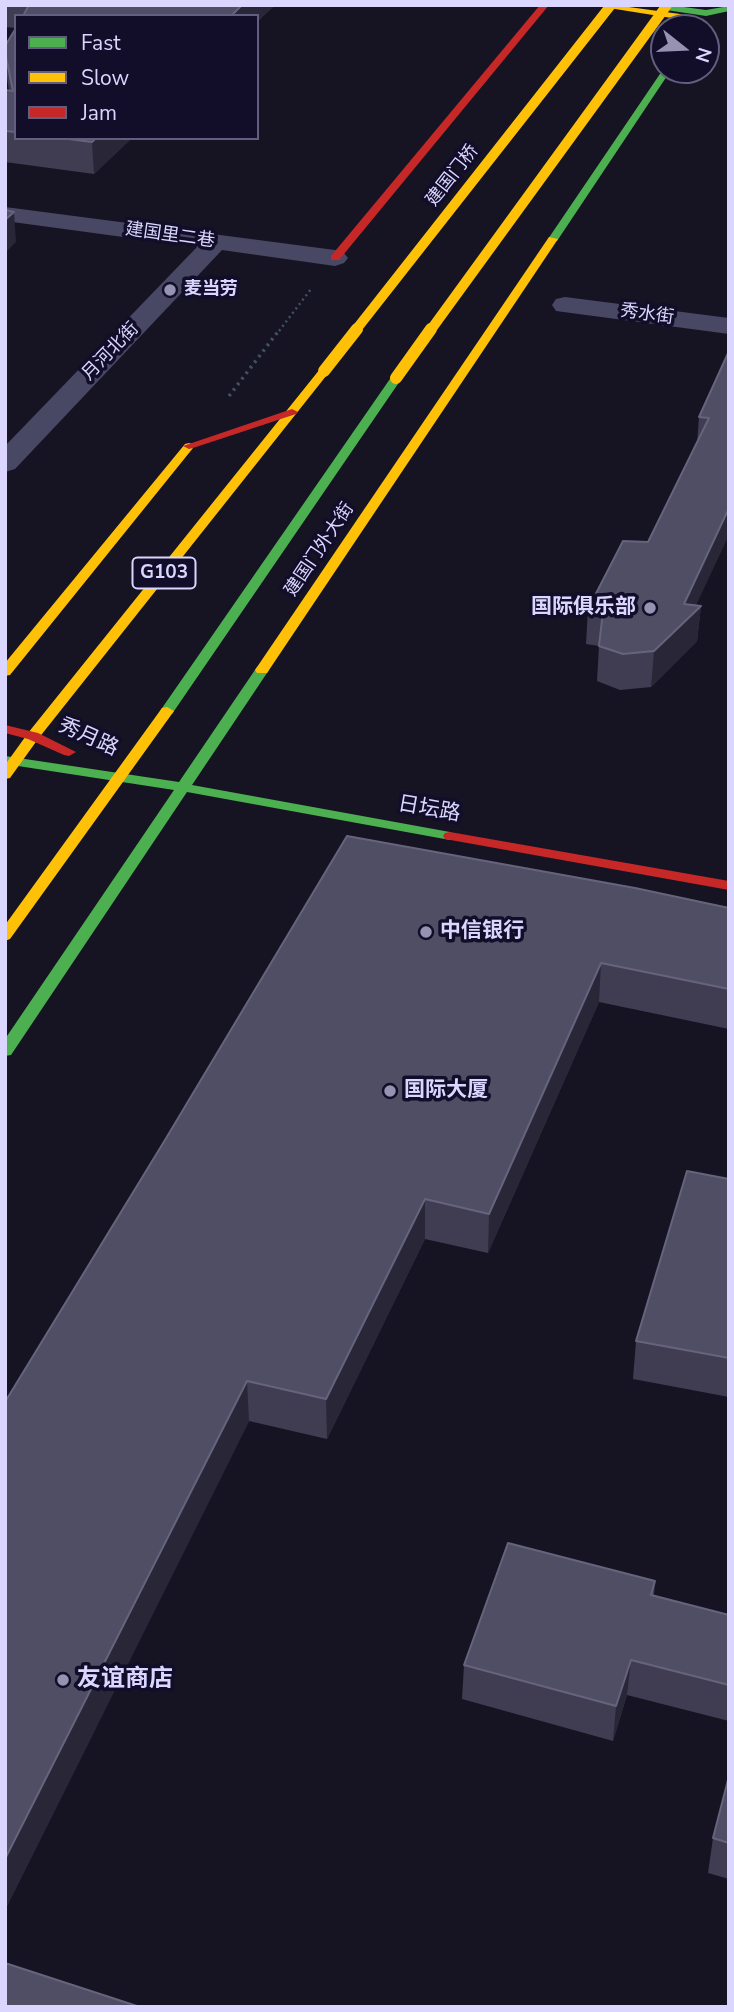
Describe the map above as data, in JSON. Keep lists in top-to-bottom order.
{
  "streets": {
    "main road": [
      "建国门桥",
      "建国门外大街",
      "G103",
      "秀月路",
      "日坛路"
    ],
    "street": ["建国里二巷", "秀水街", "月河北街"]
  },
  "crossings": [
    ["建国门桥", "G103"],
    ["建国里二巷", "月河北街"],
    ["建国门外大街", "秀月路"],
    ["建国门外大街", "日坛路"],
    ["G103", "秀月路"],
    ["秀月路", "日坛路"]
  ],
  "places": [
    "麦当劳",
    "国际俱乐部",
    "中信银行",
    "国际大厦",
    "友谊商店"
  ],
  "legend": ["Fast", "Slow", "Jam"],
  "north": "right"
}
